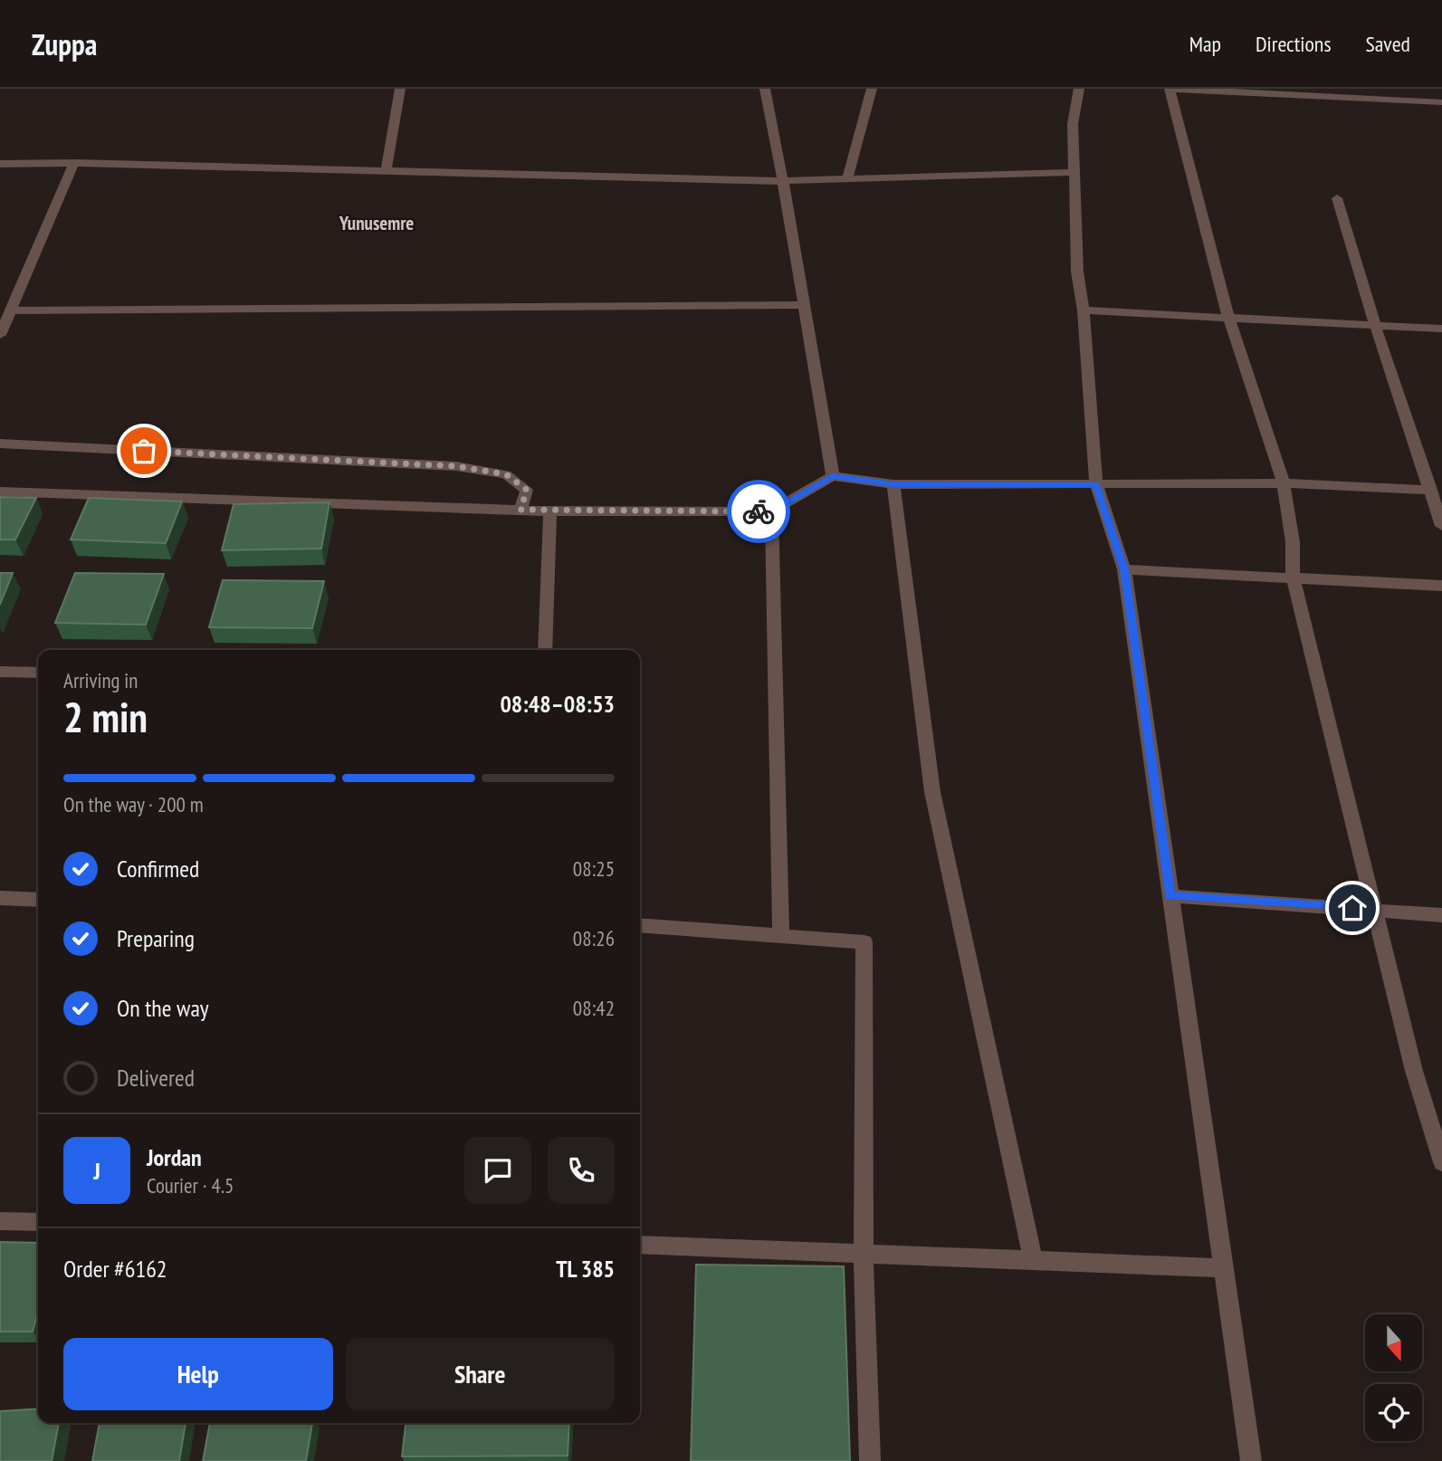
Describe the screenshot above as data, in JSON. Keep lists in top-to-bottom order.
{
  "districts": ["Yunusemre"],
  "north": "bottom",
  "page": {
    "header": "Zuppa",
    "nav": ["Map", "Directions", "Saved"],
    "heading": ["2 min", "Arriving in", "08:48–08:53"],
    "panel": [
      "Jordan",
      "Courier · 4.5",
      "Order #6162",
      "TL 385"
    ],
    "bar": "On the way · 200 m",
    "list": [
      ["Confirmed", "08:25"],
      ["Preparing", "08:26"],
      ["On the way", "08:42"],
      "Delivered"
    ],
    "round": "J",
    "buttons": ["Help", "Share"]
  }
}
